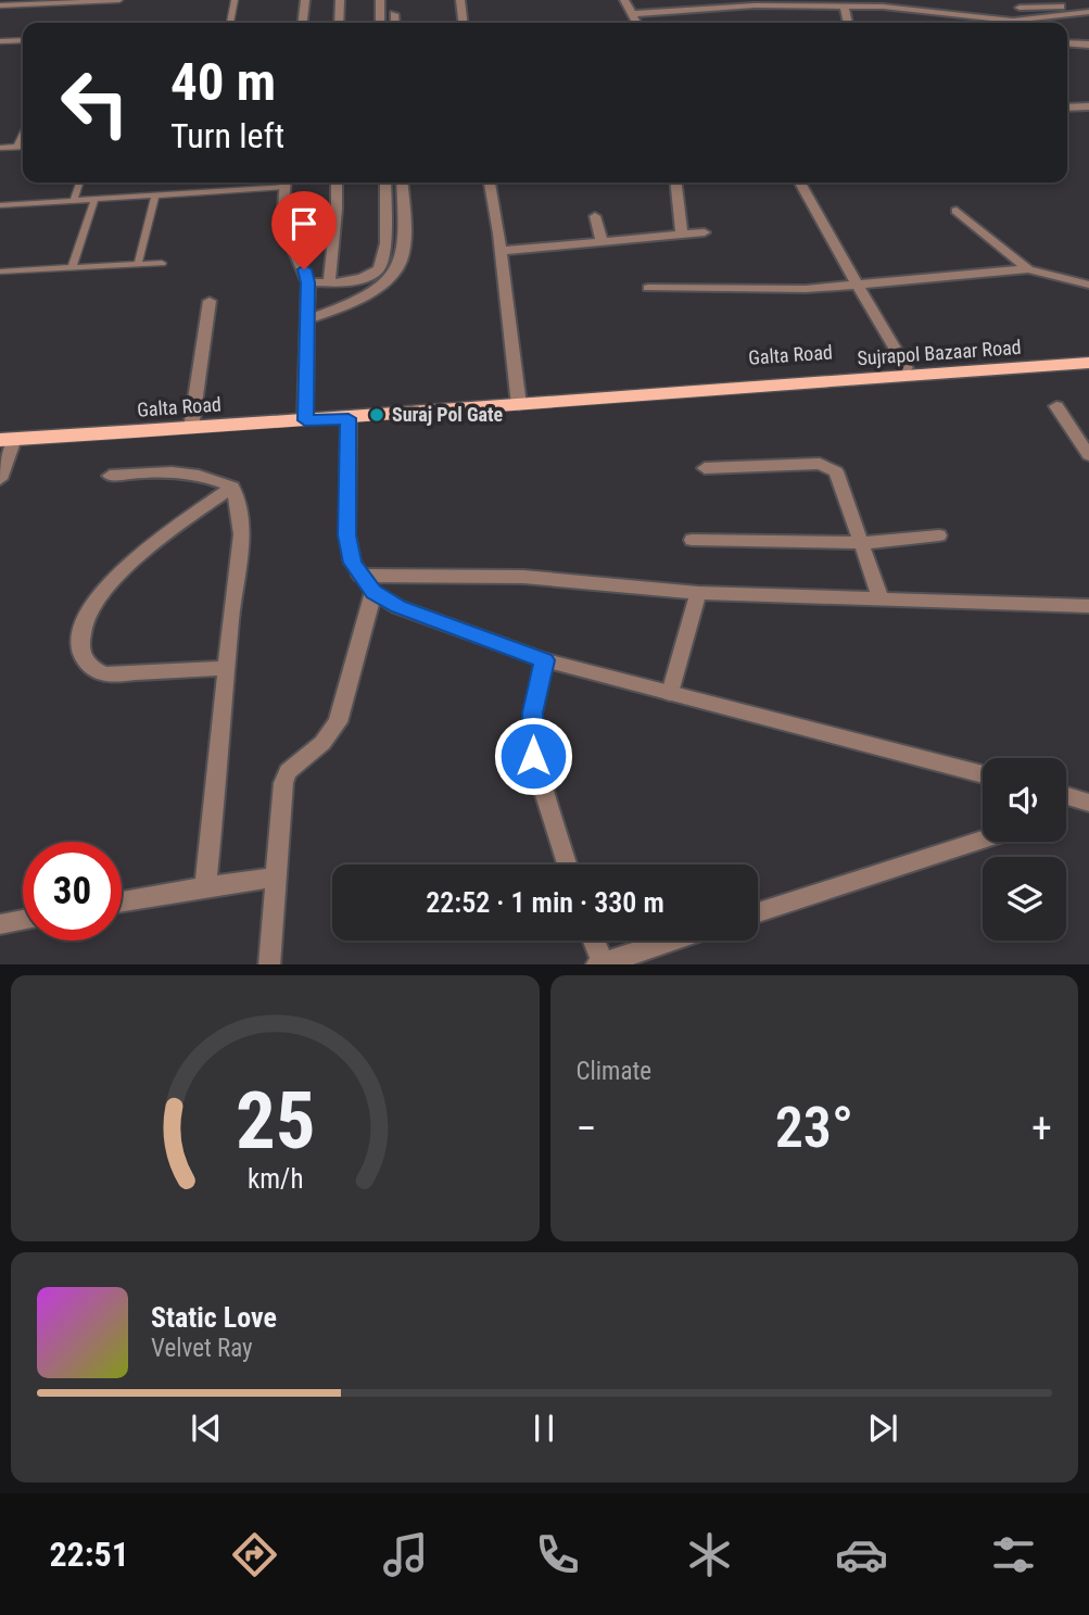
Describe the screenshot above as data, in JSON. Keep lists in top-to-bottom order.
{
  "streets": {
    "main road": ["Sujrapol Bazaar Road", "Galta Road"]
  },
  "crossings": [
    ["Sujrapol Bazaar Road", "Galta Road"]
  ],
  "places": ["Suraj Pol Gate"],
  "page": {
    "turn": ["40 m", "Turn left"],
    "limit": "30",
    "trip": "22:52 · 1 min · 330 m",
    "tile": "Climate",
    "heat": ["−", "23°", "+"],
    "song": ["Static Love", "Velvet Ray"],
    "tabs": "22:51",
    "gauge": ["25", "km/h"]
  }
}
